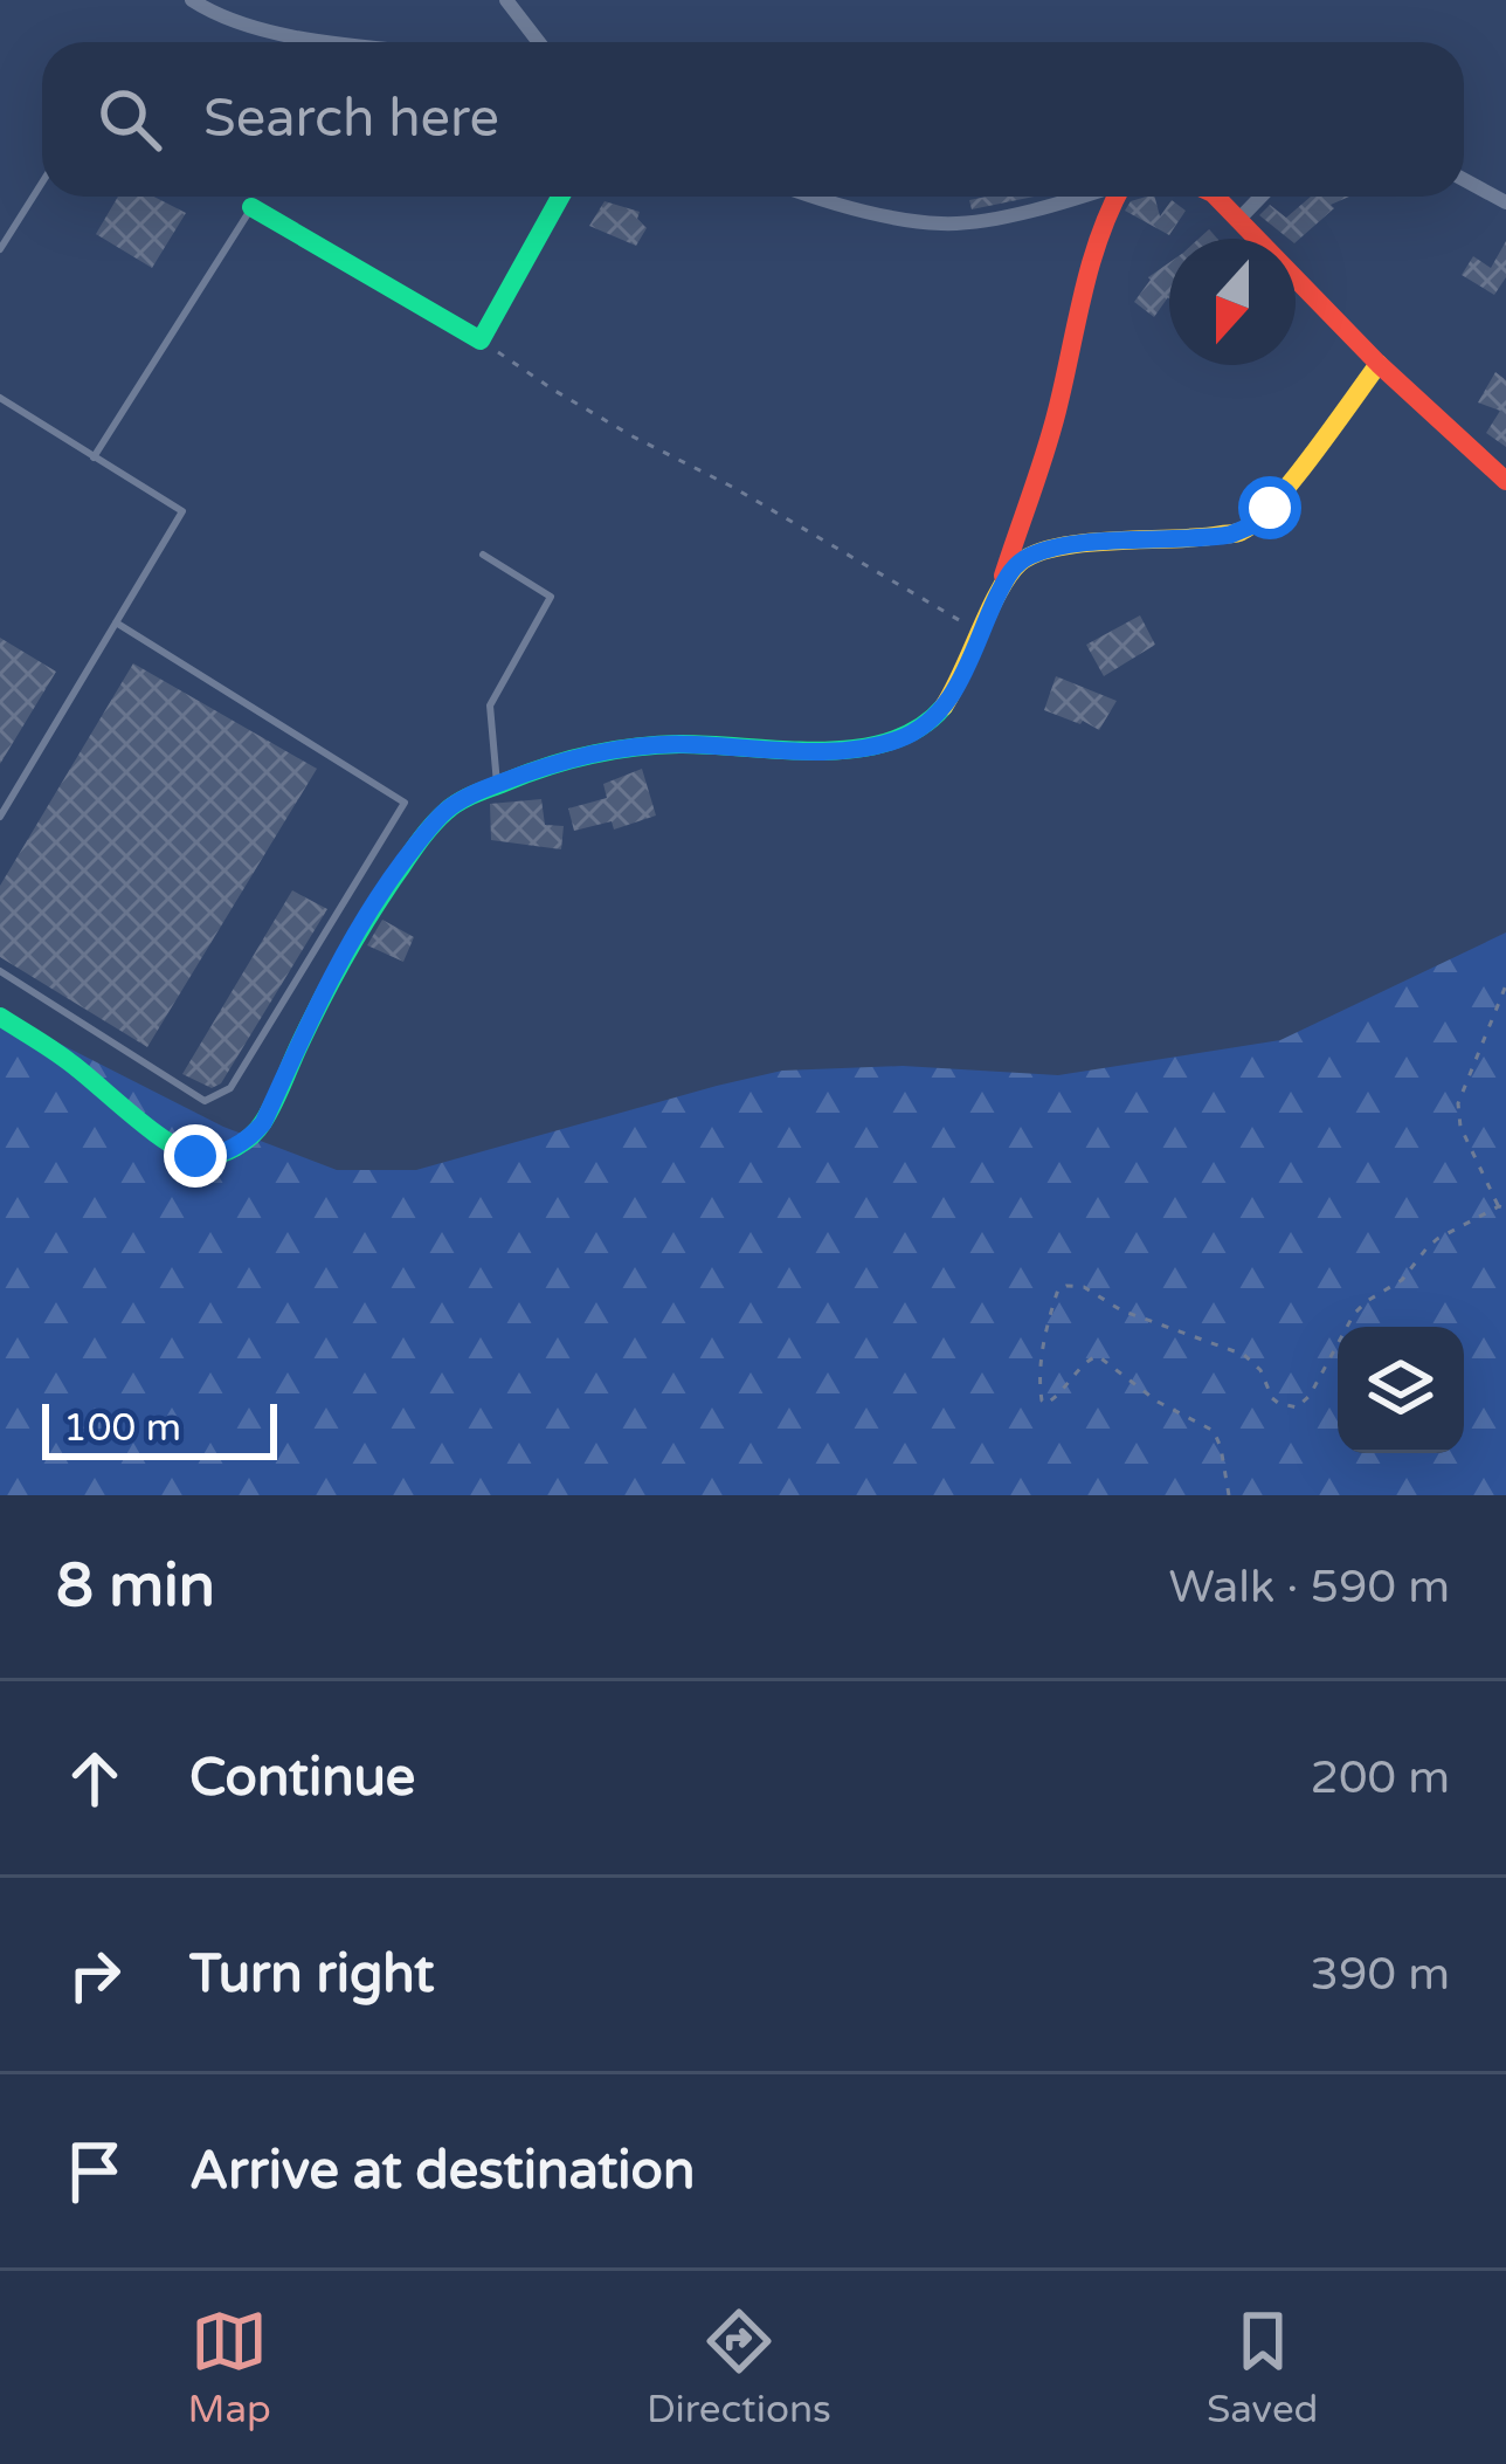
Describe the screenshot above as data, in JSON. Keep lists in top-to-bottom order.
{
  "scale_bar": "100 m",
  "north": "bottom",
  "page": {
    "search": "Search here",
    "scale": "100 m",
    "heading": ["8 min", "Walk · 590 m"],
    "list": [
      ["Continue", "200 m"],
      ["Turn right", "390 m"],
      "Arrive at destination"
    ],
    "nav": ["Map", "Directions", "Saved"]
  }
}
